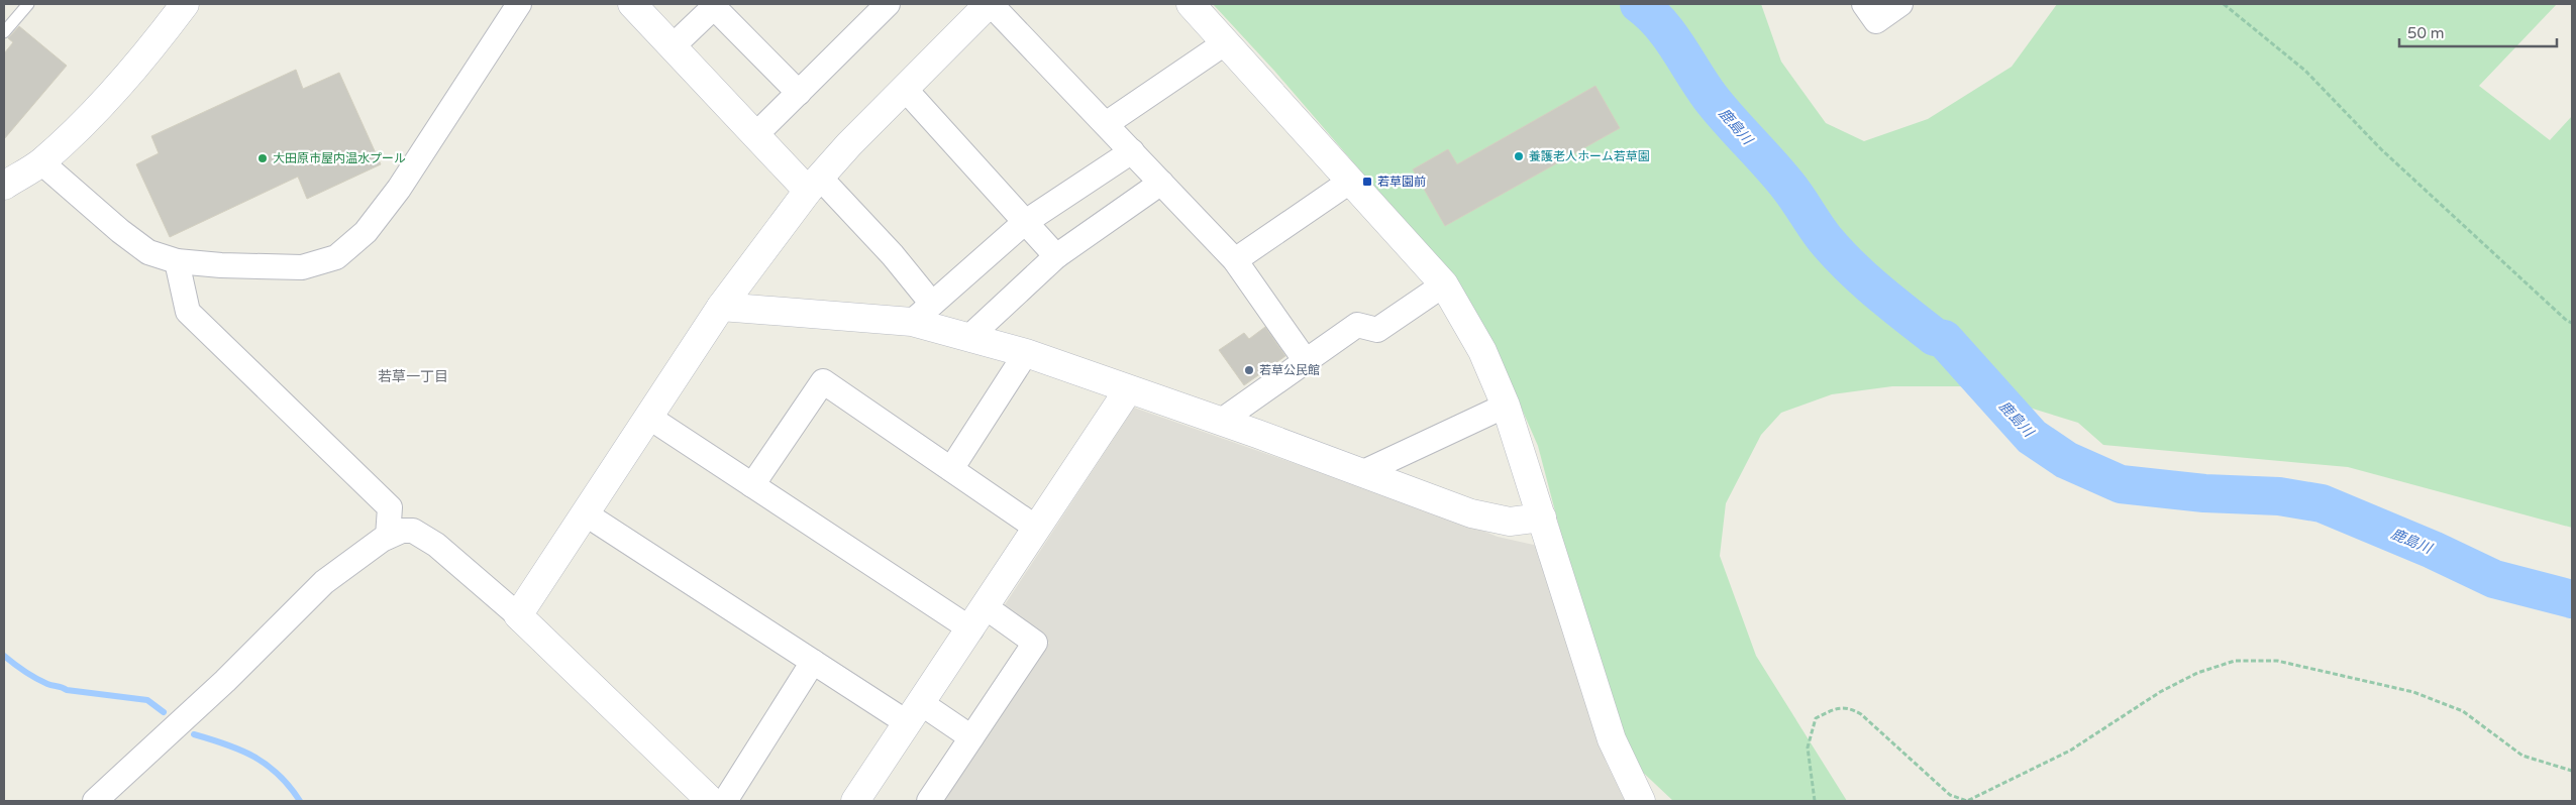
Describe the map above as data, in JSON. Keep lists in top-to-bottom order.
{
  "districts": ["若草一丁目"],
  "water": ["鹿島川"],
  "places": {
    "other": ["養護老人ホーム若草園", "大田原市屋内温水プール", "若草公民館"],
    "transit": ["若草園前"]
  },
  "scale_bar": "50 m"
}
